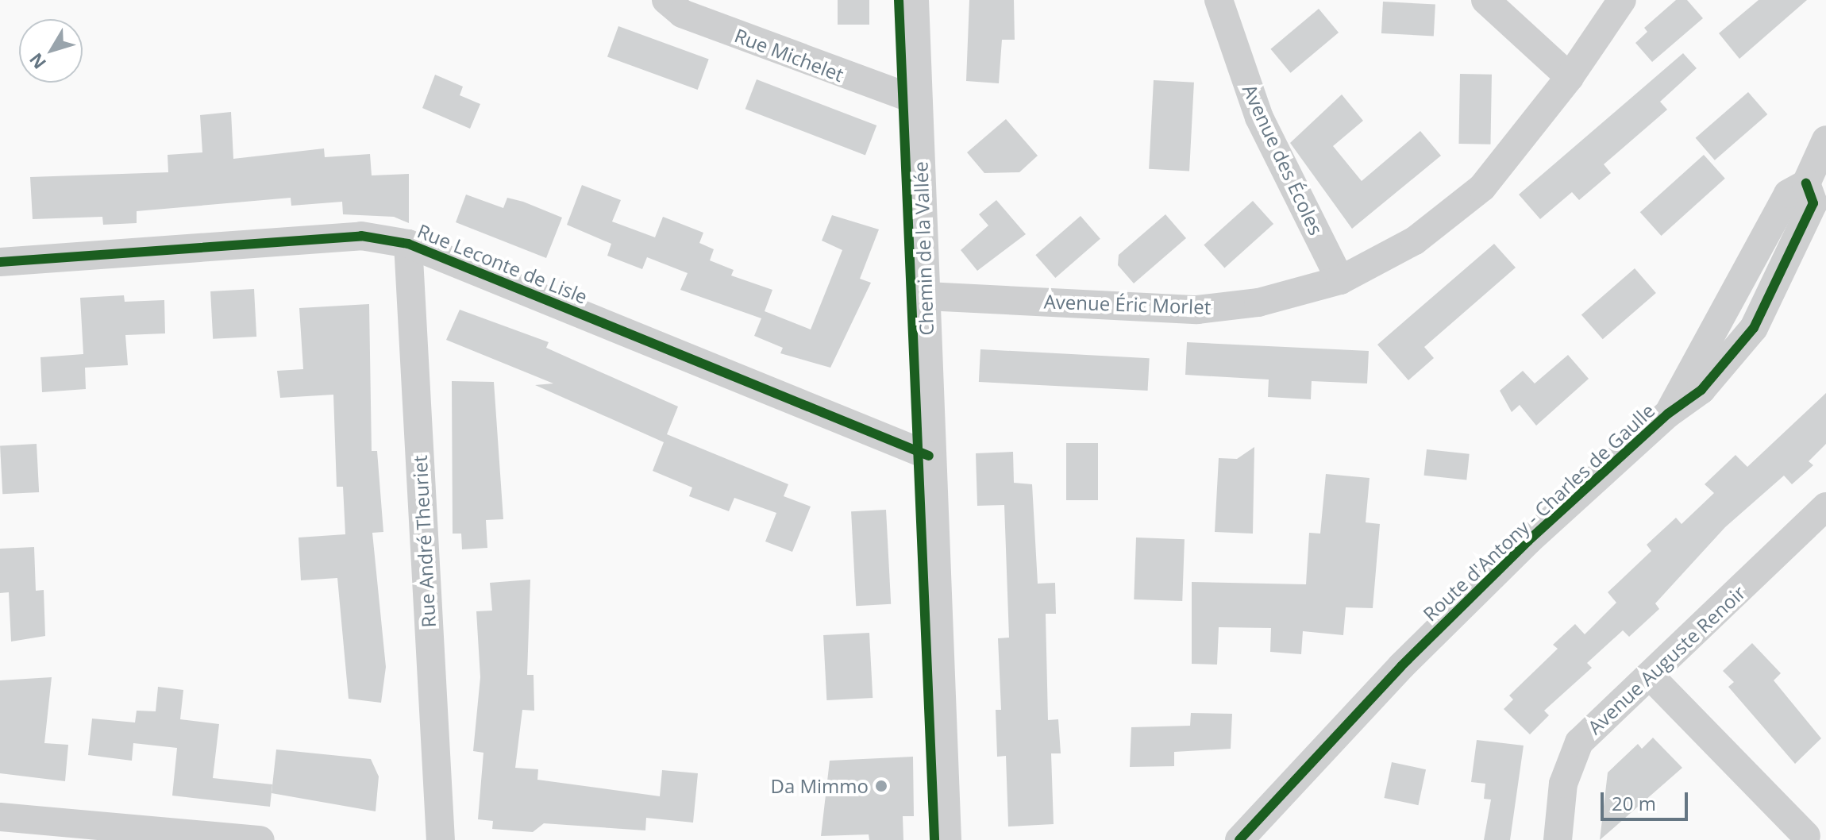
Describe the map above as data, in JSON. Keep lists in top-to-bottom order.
{
  "streets": {
    "street": [
      "Rue Michelet",
      "Avenue des Écoles",
      "Chemin de la Vallée",
      "Rue Leconte de Lisle",
      "Avenue Éric Morlet",
      "Route d'Antony - Charles de Gaulle",
      "Rue André Theuriet",
      "Avenue Auguste Renoir"
    ]
  },
  "crossings": [
    ["Rue Michelet", "Chemin de la Vallée"],
    ["Avenue des Écoles", "Avenue Éric Morlet"],
    ["Chemin de la Vallée", "Rue Leconte de Lisle"],
    ["Chemin de la Vallée", "Avenue Éric Morlet"],
    ["Rue Leconte de Lisle", "Rue André Theuriet"]
  ],
  "places": ["Da Mimmo"],
  "scale_bar": "20 m",
  "north": "bottom left"
}
